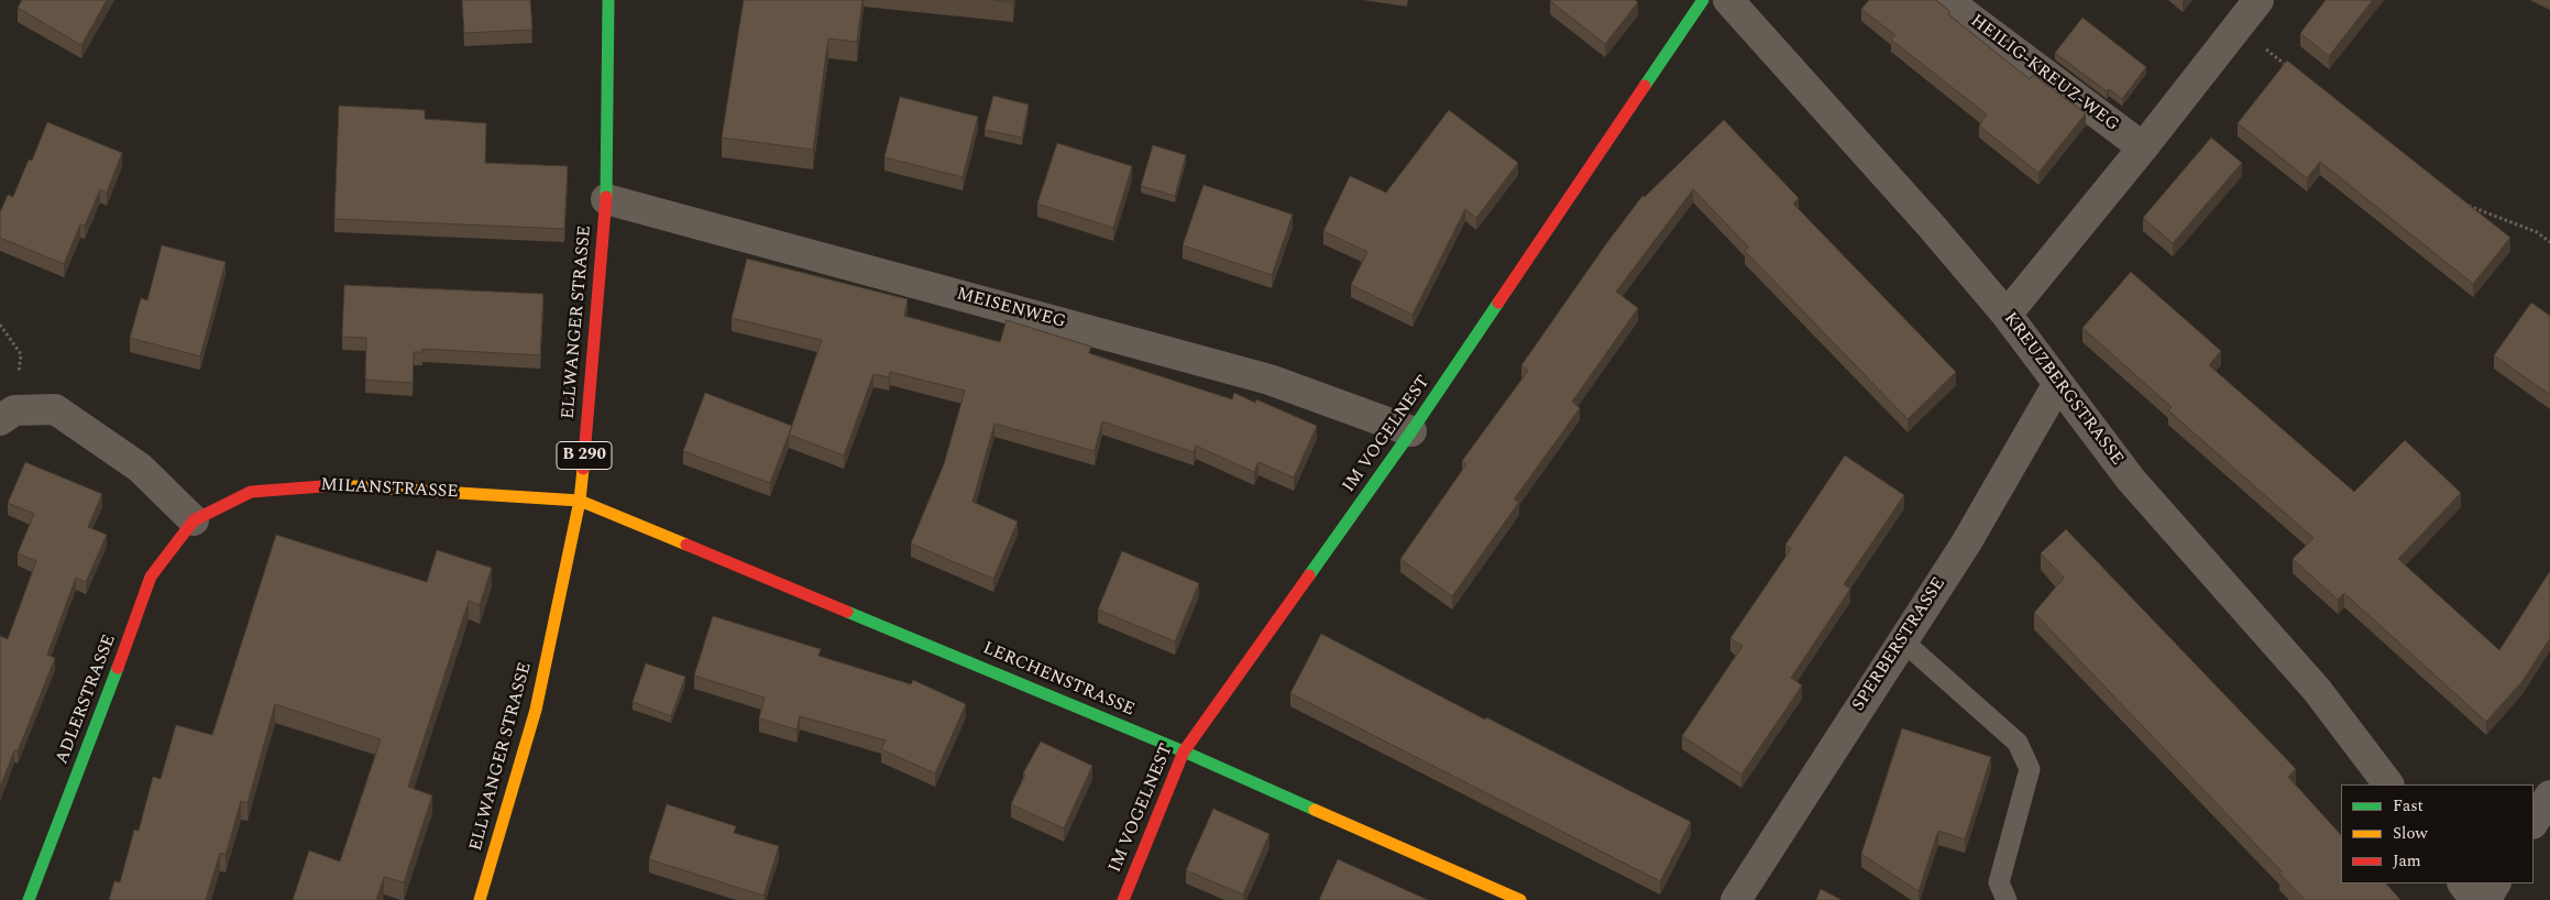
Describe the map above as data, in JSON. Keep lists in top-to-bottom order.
{
  "streets": {
    "street": [
      "HEILIG-KREUZ-WEG",
      "MEISENWEG",
      "ELLWANGER STRASSE",
      "KREUZBERGSTRASSE",
      "IM VOGELNEST",
      "B 290",
      "MILANSTRASSE",
      "SPERBERSTRASSE",
      "LERCHENSTRASSE",
      "ADLERSTRASSE"
    ]
  },
  "crossings": [
    ["MEISENWEG", "ELLWANGER STRASSE"],
    ["MEISENWEG", "IM VOGELNEST"],
    ["ELLWANGER STRASSE", "MILANSTRASSE"],
    ["ELLWANGER STRASSE", "LERCHENSTRASSE"],
    ["KREUZBERGSTRASSE", "SPERBERSTRASSE"],
    ["IM VOGELNEST", "LERCHENSTRASSE"],
    ["MILANSTRASSE", "LERCHENSTRASSE"],
    ["MILANSTRASSE", "ADLERSTRASSE"]
  ],
  "legend": ["Fast", "Slow", "Jam"]
}
